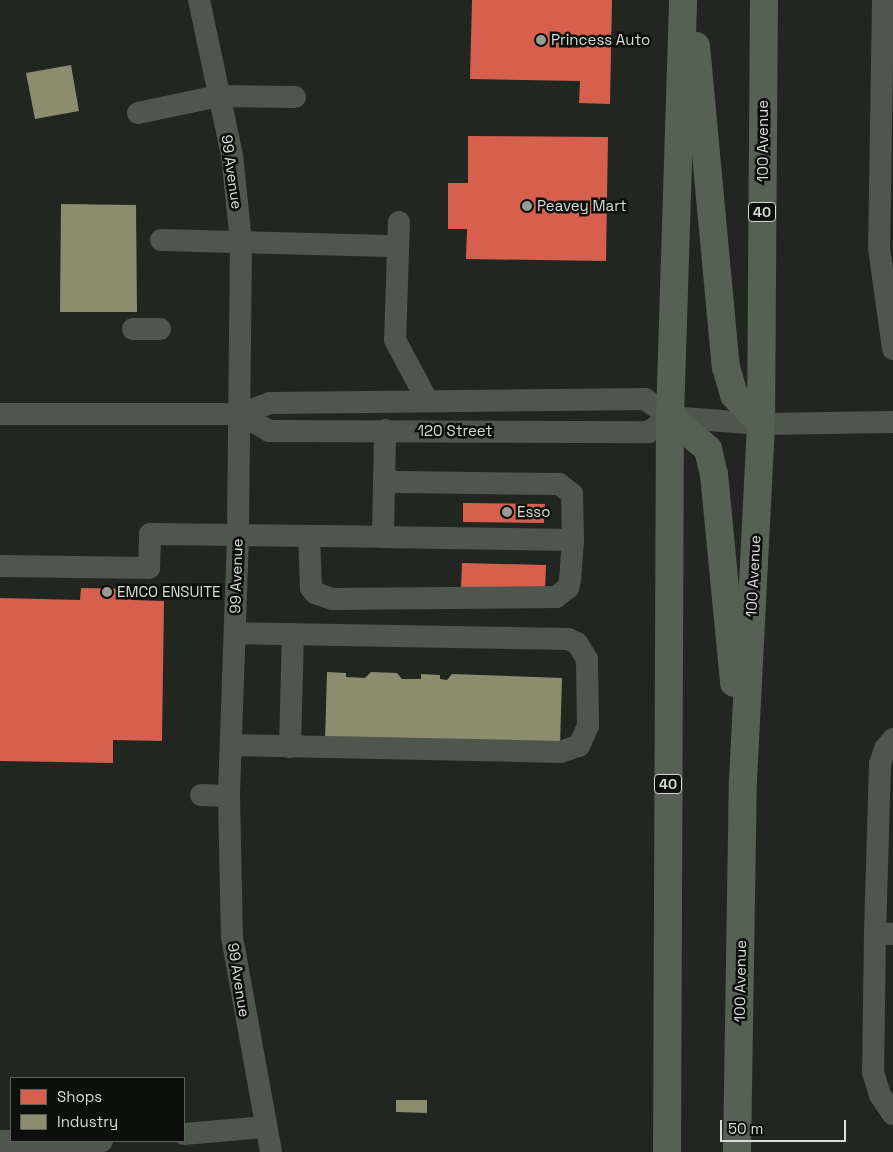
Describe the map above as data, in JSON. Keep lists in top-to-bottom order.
{
  "streets": {
    "main road": ["100 Avenue", "40"],
    "street": ["99 Avenue", "120 Street"]
  },
  "crossings": [
    ["99 Avenue", "120 Street"],
    ["40", "120 Street"]
  ],
  "places": [
    "Princess Auto",
    "Peavey Mart",
    "Esso",
    "EMCO ENSUITE"
  ],
  "legend": ["Shops", "Industry"],
  "scale_bar": "50 m"
}
